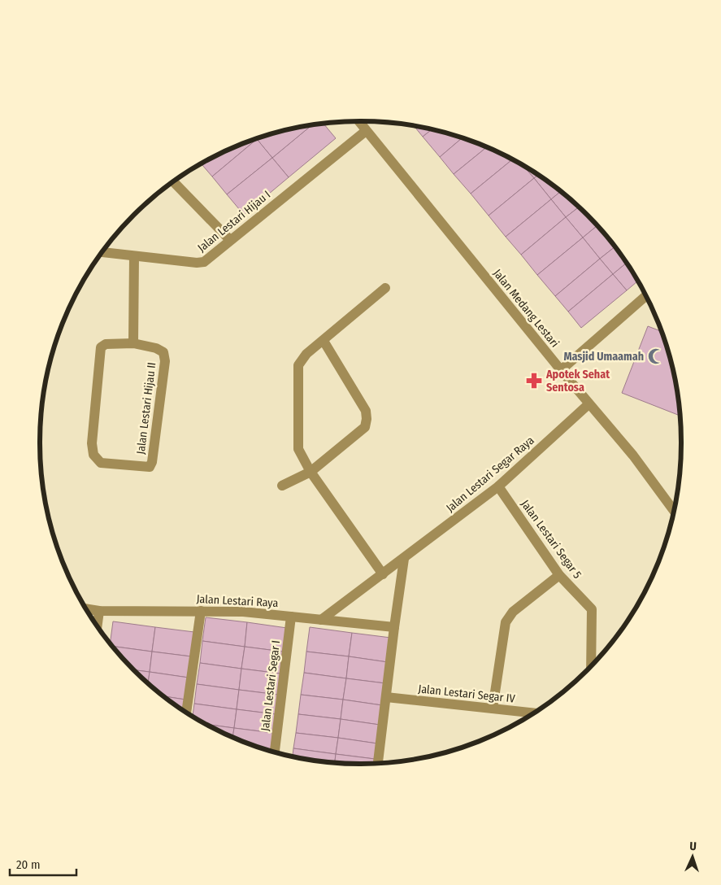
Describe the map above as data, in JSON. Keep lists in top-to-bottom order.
{
  "streets": {
    "street": [
      "Jalan Lestari Hijau I",
      "Jalan Medang Lestari",
      "Jalan Lestari Hijau II",
      "Jalan Lestari Segar Raya",
      "Jalan Lestari Segar 5",
      "Jalan Lestari Raya",
      "Jalan Lestari Segar I",
      "Jalan Lestari Segar IV"
    ]
  },
  "crossings": [
    ["Jalan Lestari Hijau I", "Jalan Medang Lestari"],
    ["Jalan Medang Lestari", "Jalan Lestari Segar Raya"],
    ["Jalan Lestari Segar Raya", "Jalan Lestari Segar 5"],
    ["Jalan Lestari Segar Raya", "Jalan Lestari Raya"],
    ["Jalan Lestari Raya", "Jalan Lestari Segar I"]
  ],
  "places": {
    "mosque": ["Masjid Umaamah"],
    "pharmacy": ["Apotek Sehat Sentosa"]
  },
  "scale_bar": "20 m",
  "north": "top"
}
